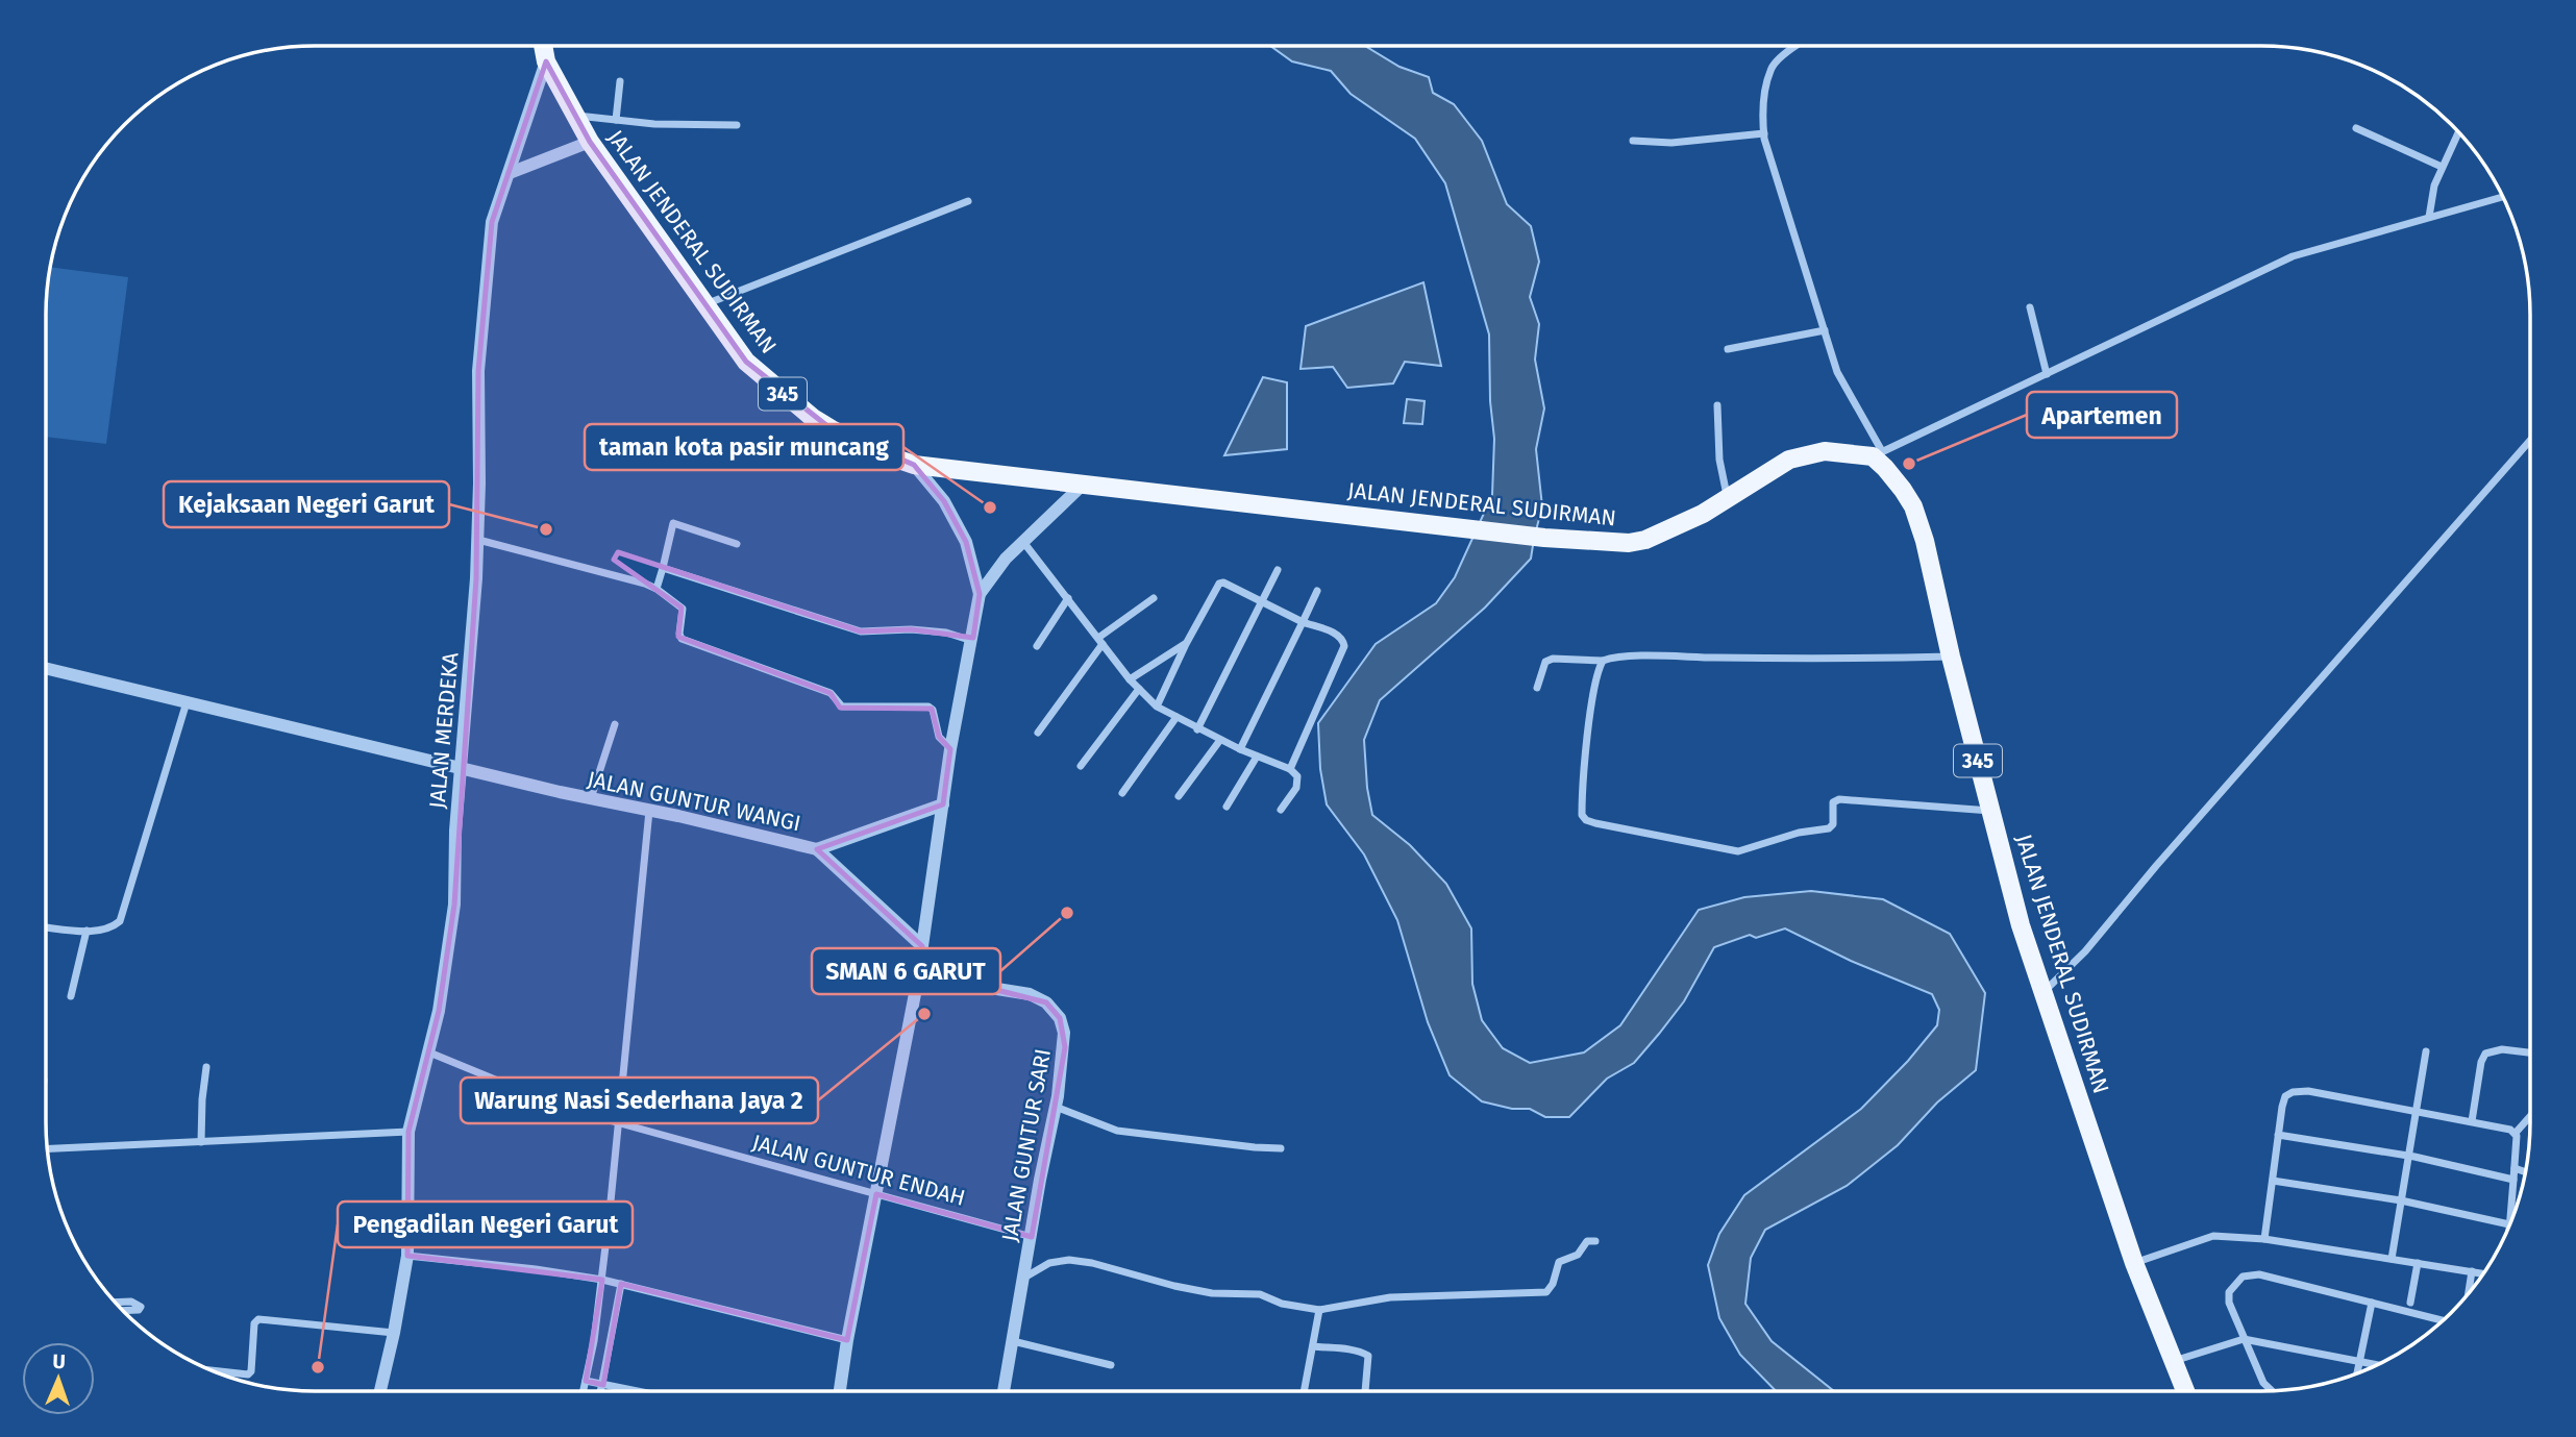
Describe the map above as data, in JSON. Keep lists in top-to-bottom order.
{
  "streets": {
    "main road": ["JALAN JENDERAL SUDIRMAN", "345"],
    "street": [
      "JALAN MERDEKA",
      "JALAN GUNTUR WANGI",
      "JALAN GUNTUR SARI",
      "JALAN GUNTUR ENDAH"
    ]
  },
  "crossings": [
    ["JALAN JENDERAL SUDIRMAN", "JALAN MERDEKA"],
    ["JALAN MERDEKA", "JALAN GUNTUR WANGI"],
    ["JALAN MERDEKA", "JALAN GUNTUR ENDAH"],
    ["JALAN GUNTUR SARI", "JALAN GUNTUR ENDAH"]
  ],
  "places": [
    "Apartemen",
    "taman kota pasir muncang",
    "Kejaksaan Negeri Garut",
    "SMAN 6 GARUT",
    "Warung Nasi Sederhana Jaya 2",
    "Pengadilan Negeri Garut"
  ],
  "north": "top"
}
